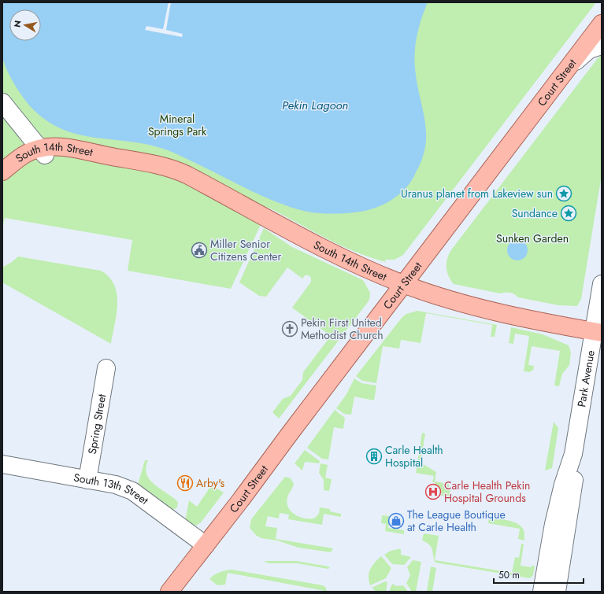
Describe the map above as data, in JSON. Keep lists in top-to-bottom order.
{
  "streets": {
    "main road": ["Court Street", "South 14th Street"],
    "street": ["Park Avenue", "Spring Street", "South 13th Street"]
  },
  "crossings": [
    ["Court Street", "South 14th Street"],
    ["Court Street", "South 13th Street"],
    ["South 14th Street", "Park Avenue"],
    ["Spring Street", "South 13th Street"]
  ],
  "water": ["Pekin Lagoon"],
  "parks": ["Mineral Springs Park", "Sunken Garden"],
  "places": {
    "place": ["Uranus planet from Lakeview sun", "Sundance"],
    "public building": ["Miller Senior Citizens Center"],
    "church": ["Pekin First United Methodist Church"],
    "building": ["Carle Health Hospital"],
    "restaurant": ["Arby's"],
    "hospital": ["Carle Health Pekin Hospital Grounds"],
    "shop": ["The League Boutique at Carle Health"]
  },
  "scale_bar": "50 m",
  "north": "left"
}
